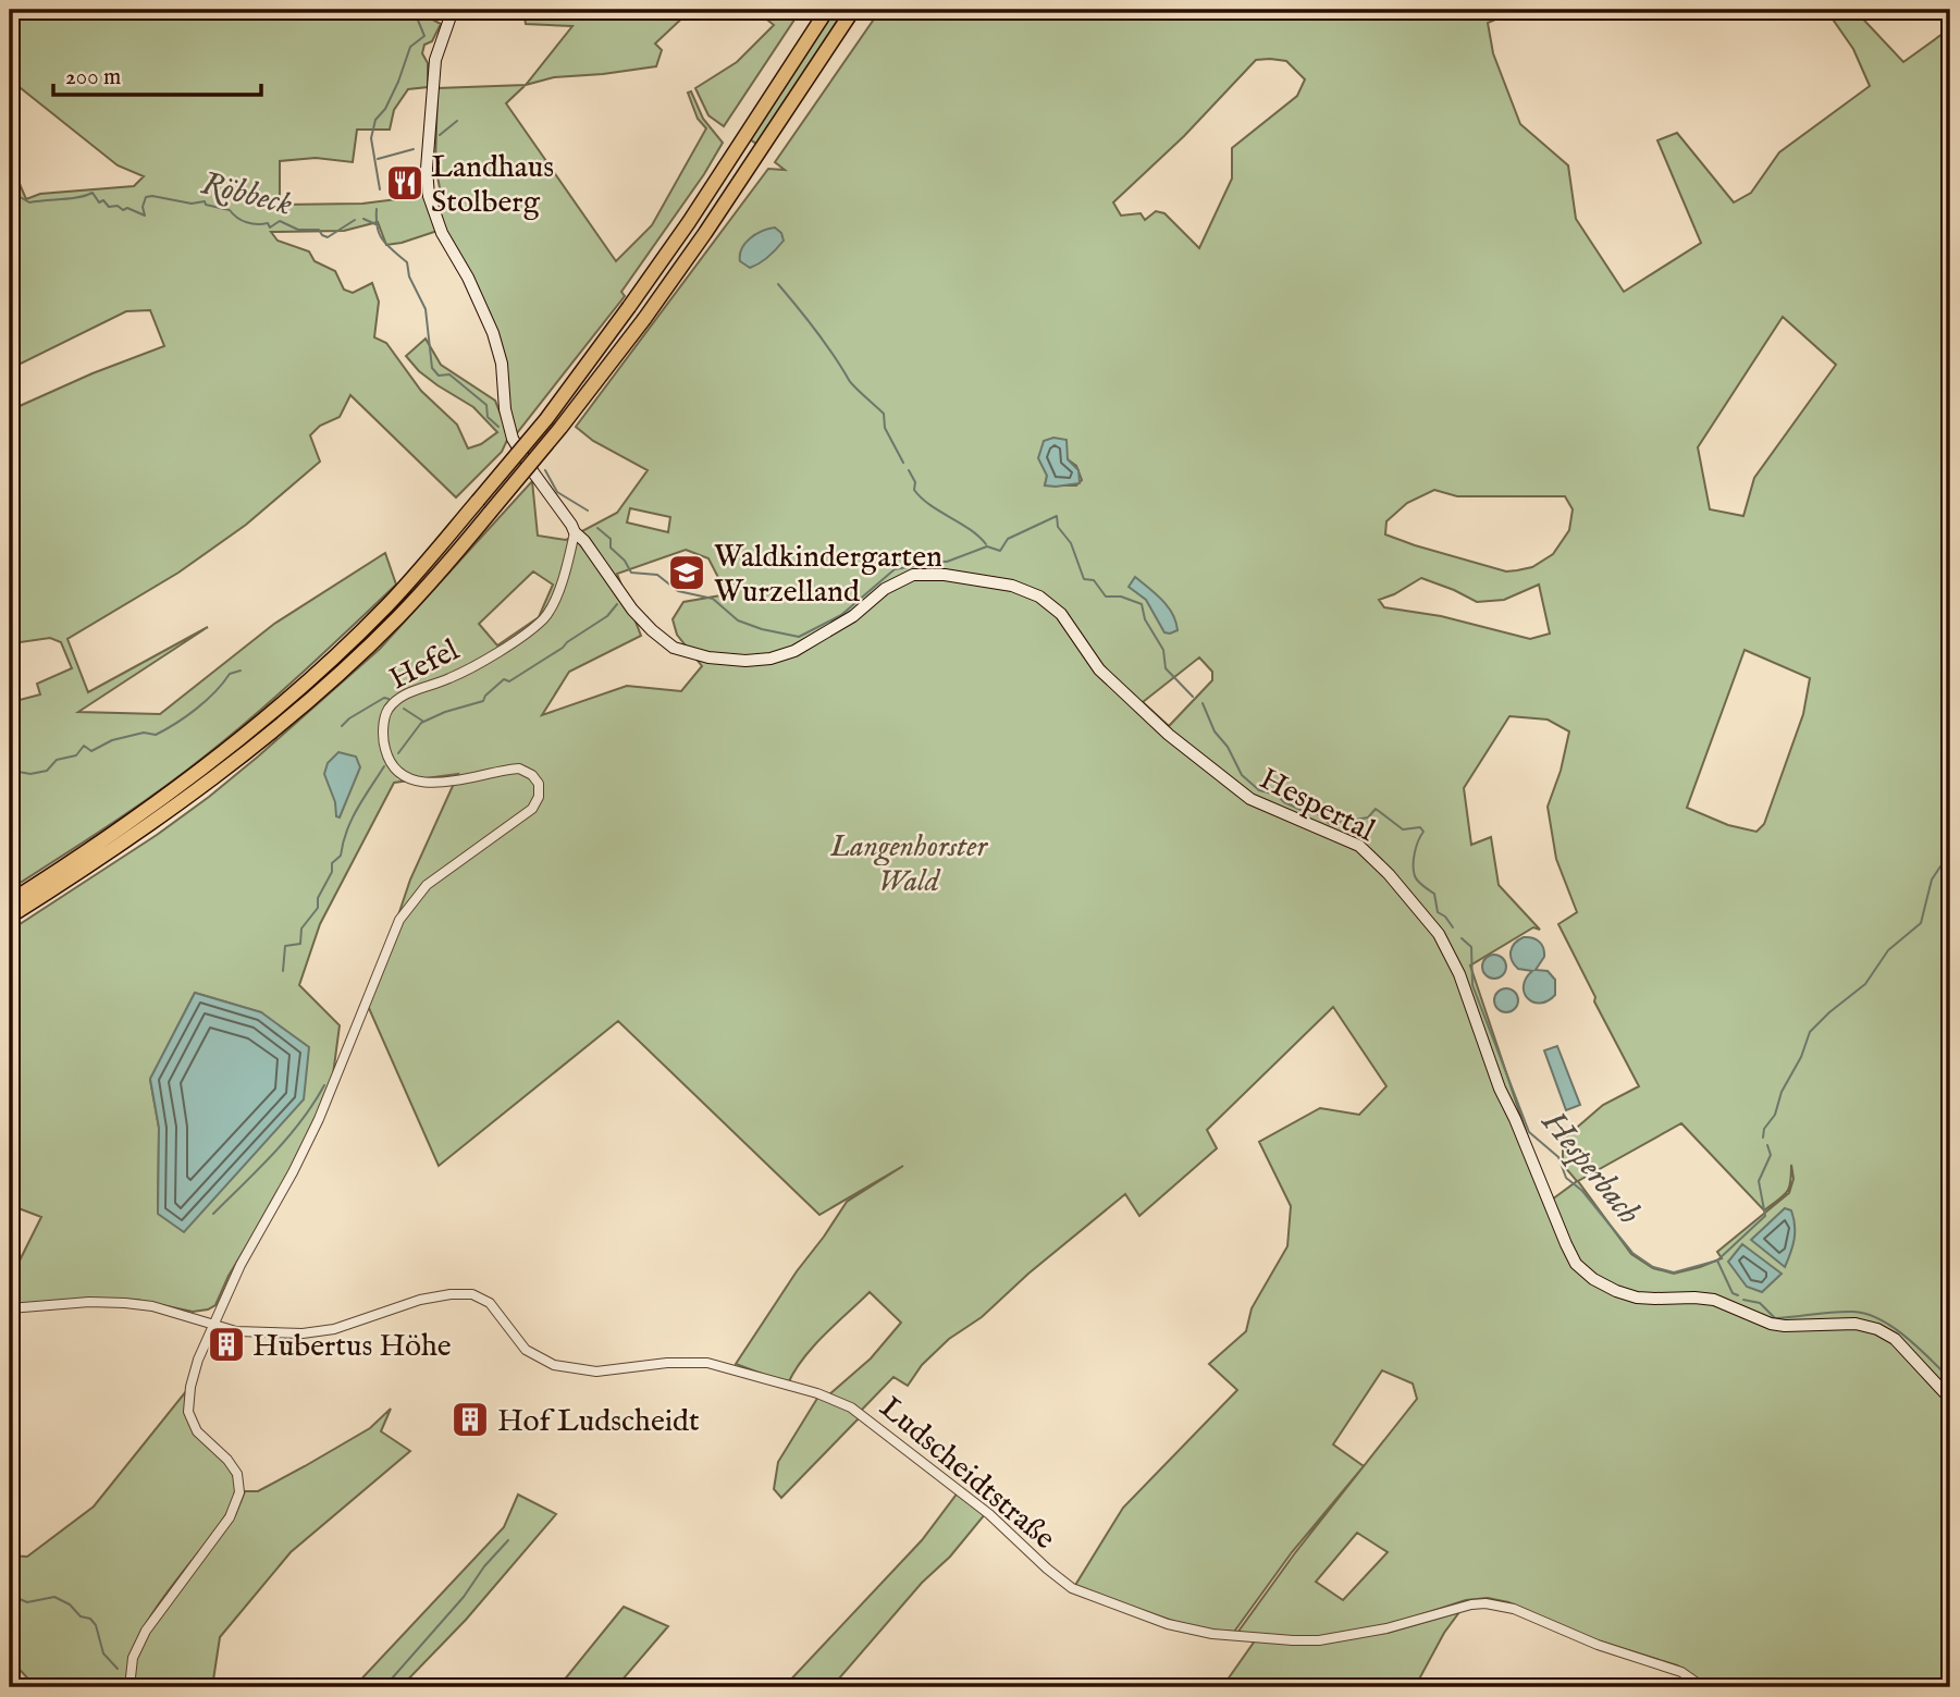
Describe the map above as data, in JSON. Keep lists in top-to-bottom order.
{
  "streets": {
    "main road": ["Hespertal"],
    "street": ["Hefel", "Ludscheidtstraße"]
  },
  "crossings": [
    ["Hefel", "Hespertal"],
    ["Hefel", "Ludscheidtstraße"]
  ],
  "water": ["Röbbeck", "Hesperbach"],
  "parks": ["Langenhorster Wald"],
  "places": {
    "restaurant": ["Landhaus Stolberg"],
    "school or university": ["Waldkindergarten Wurzelland"],
    "building": ["Hubertus Höhe", "Hof Ludscheidt"]
  },
  "scale_bar": "200 m"
}
